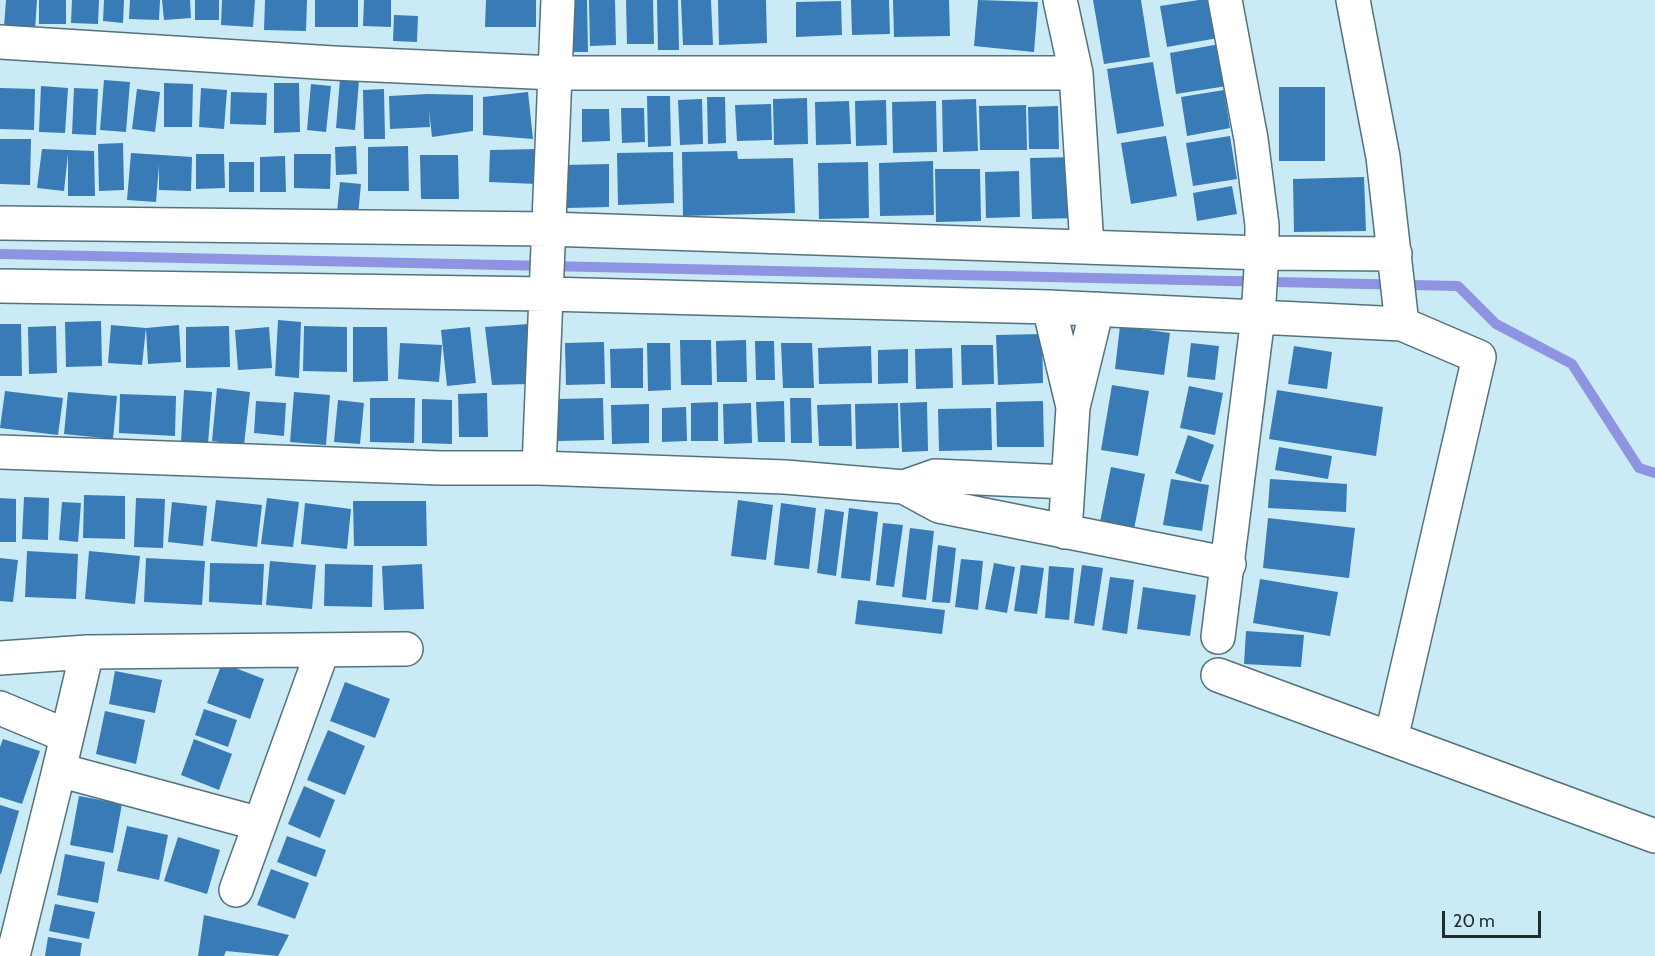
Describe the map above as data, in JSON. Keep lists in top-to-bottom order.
{
  "scale_bar": "20 m"
}
